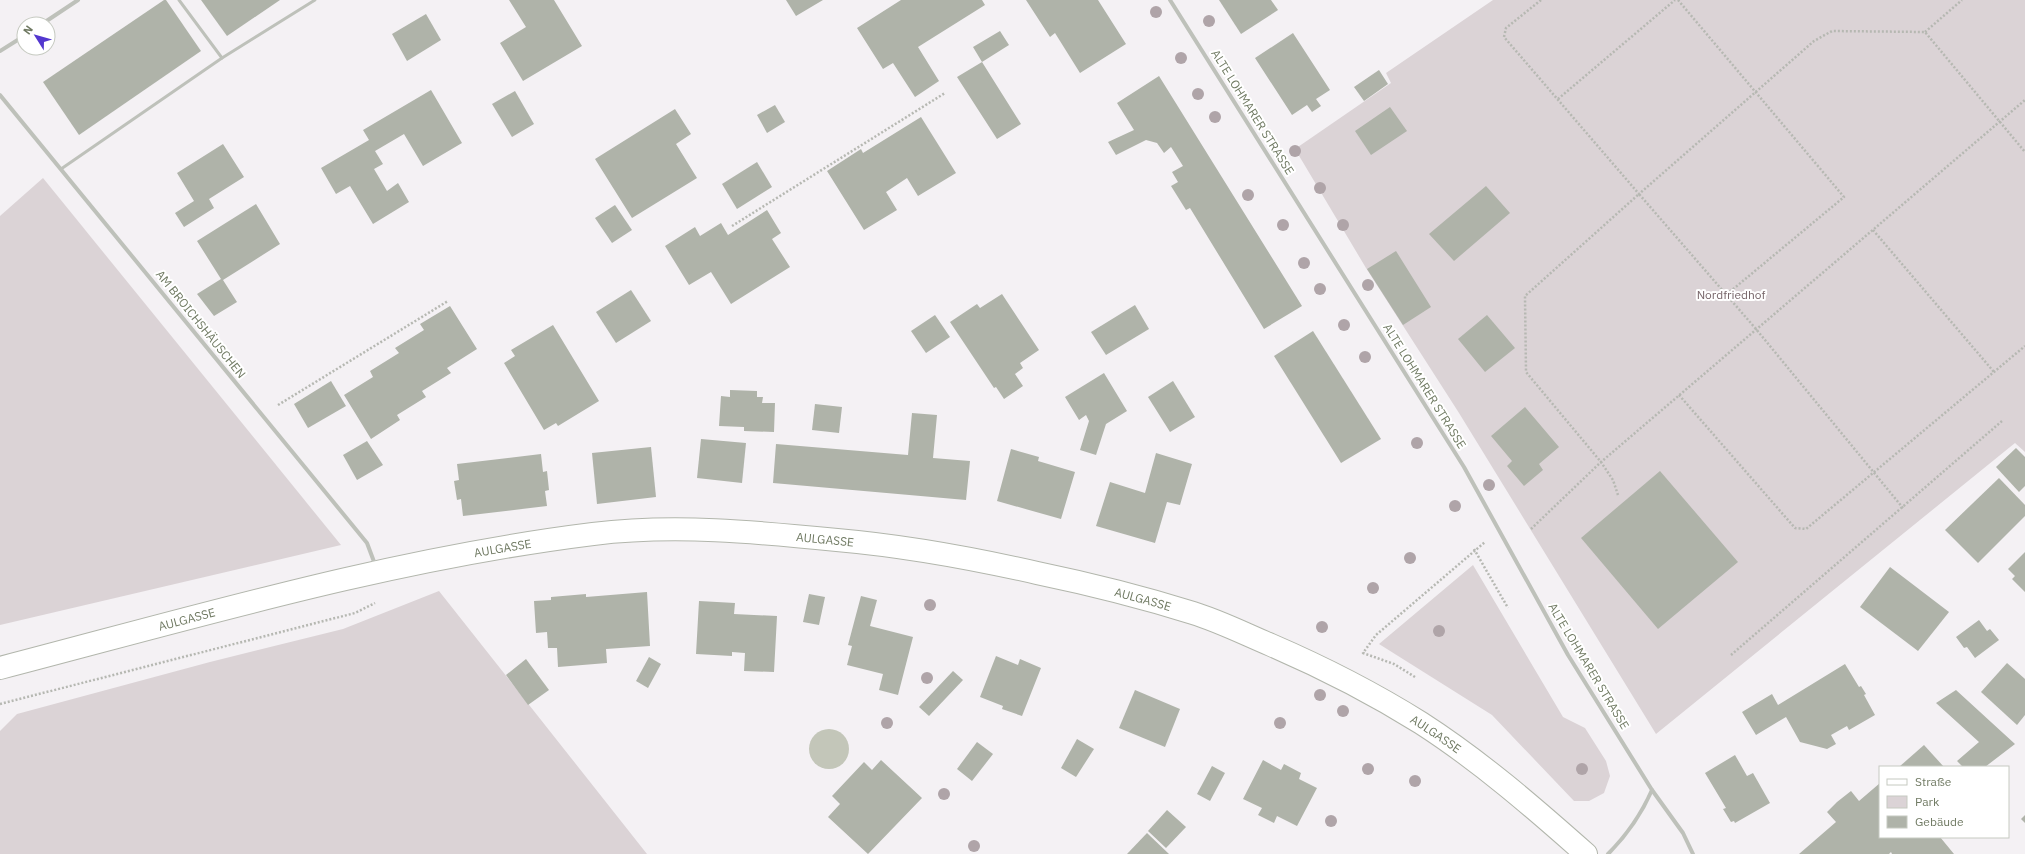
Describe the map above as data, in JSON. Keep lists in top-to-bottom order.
{
  "streets": {
    "main road": ["AULGASSE"],
    "street": ["ALTE LOHMARER STRASSE", "AM BROICHSHÄUSCHEN"]
  },
  "crossings": [
    ["AM BROICHSHÄUSCHEN", "AULGASSE"]
  ],
  "parks": ["Nordfriedhof"],
  "legend": ["Straße", "Park", "Gebäude"],
  "north": "top left"
}
